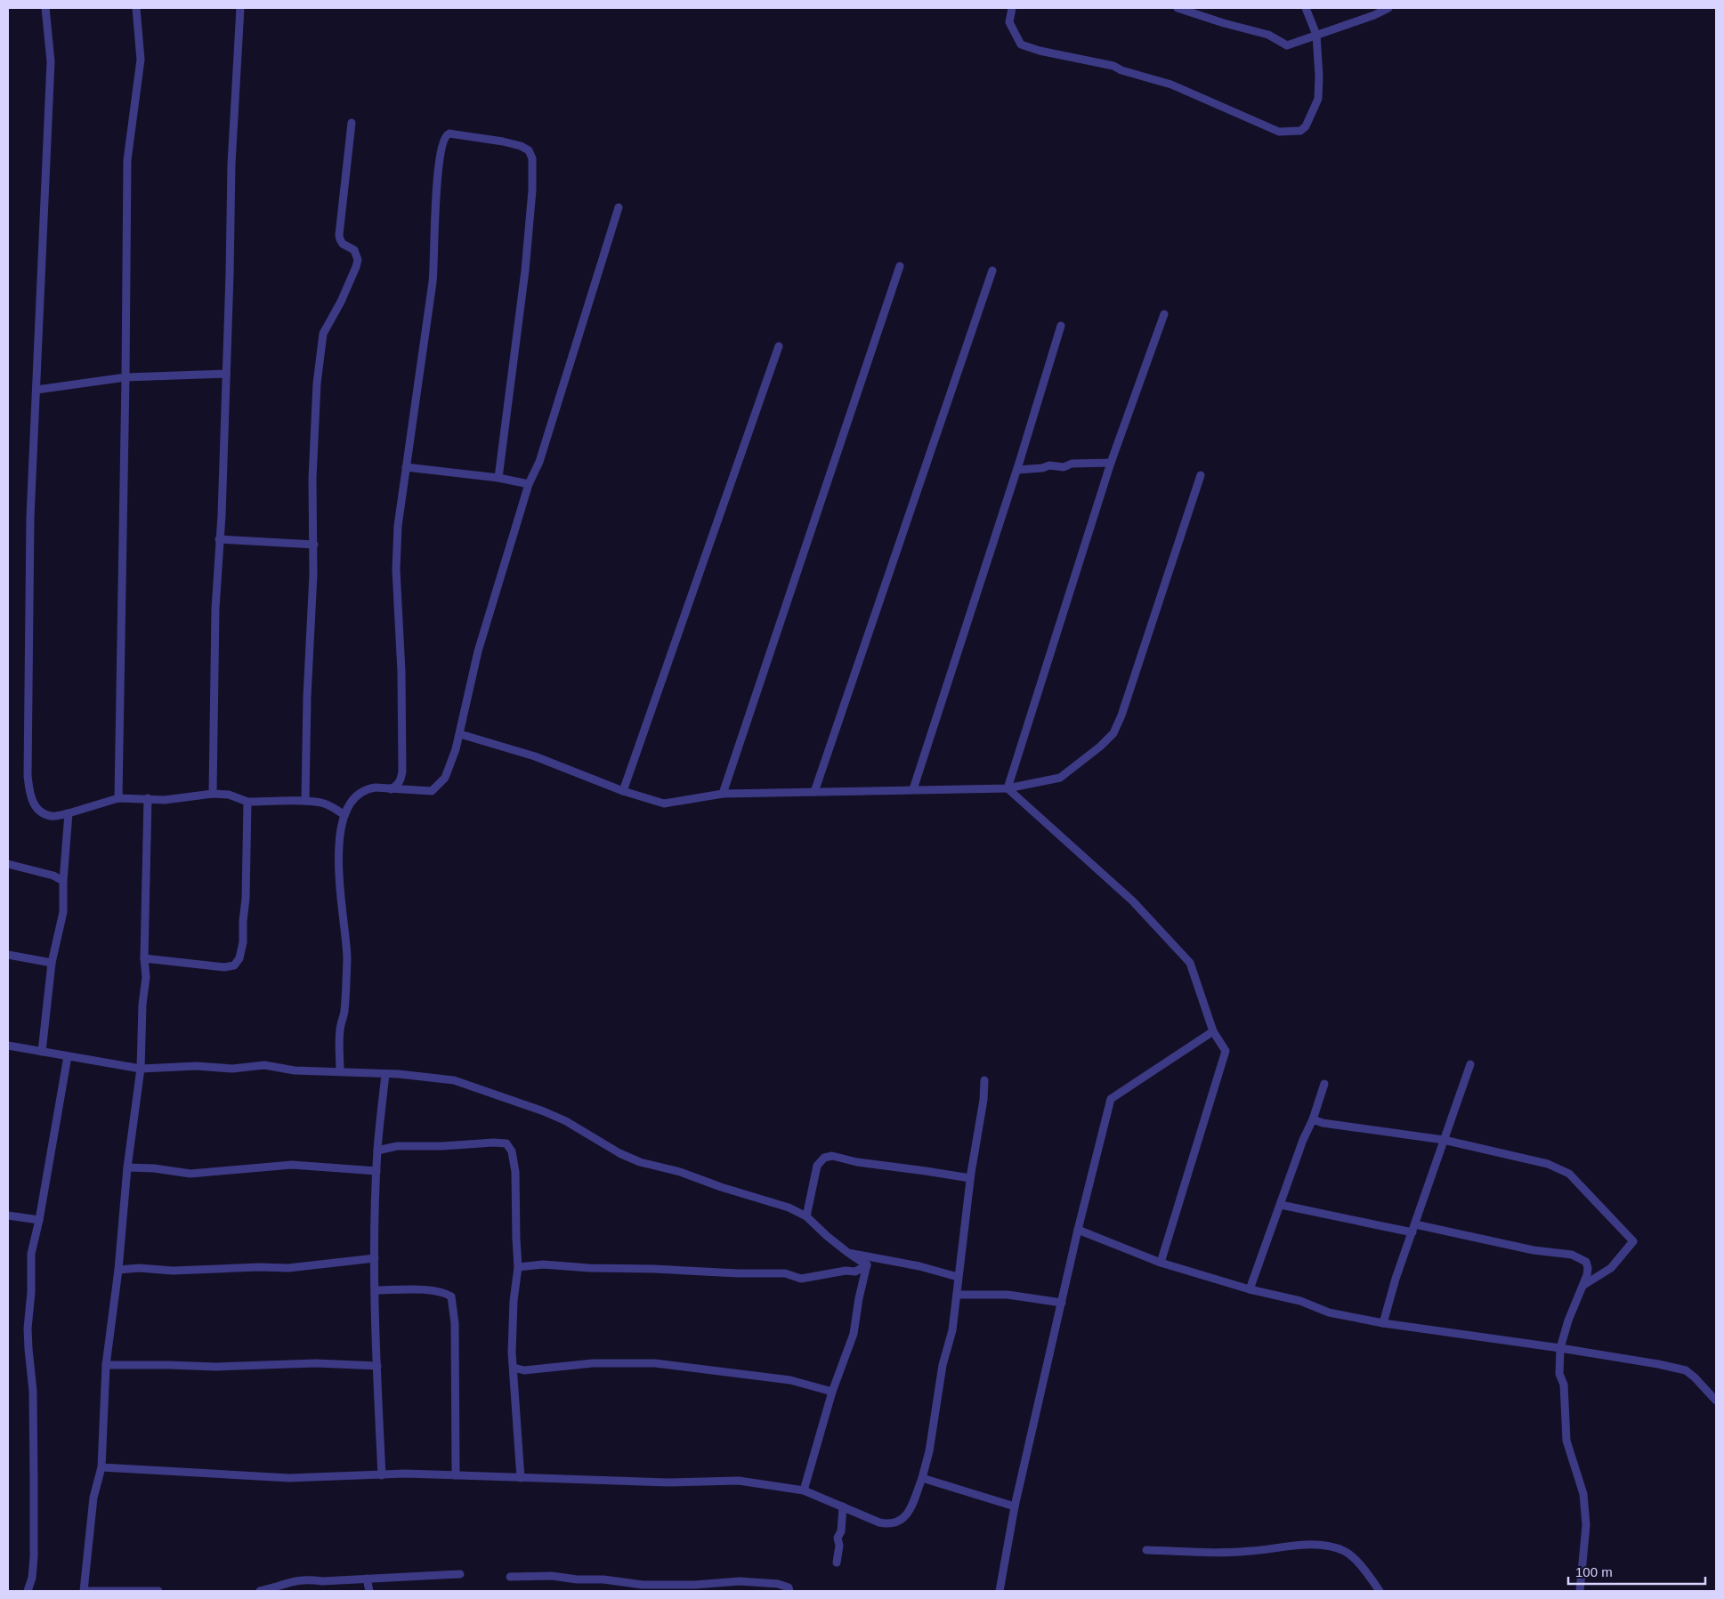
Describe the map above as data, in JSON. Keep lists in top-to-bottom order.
{
  "scale_bar": "100 m"
}
